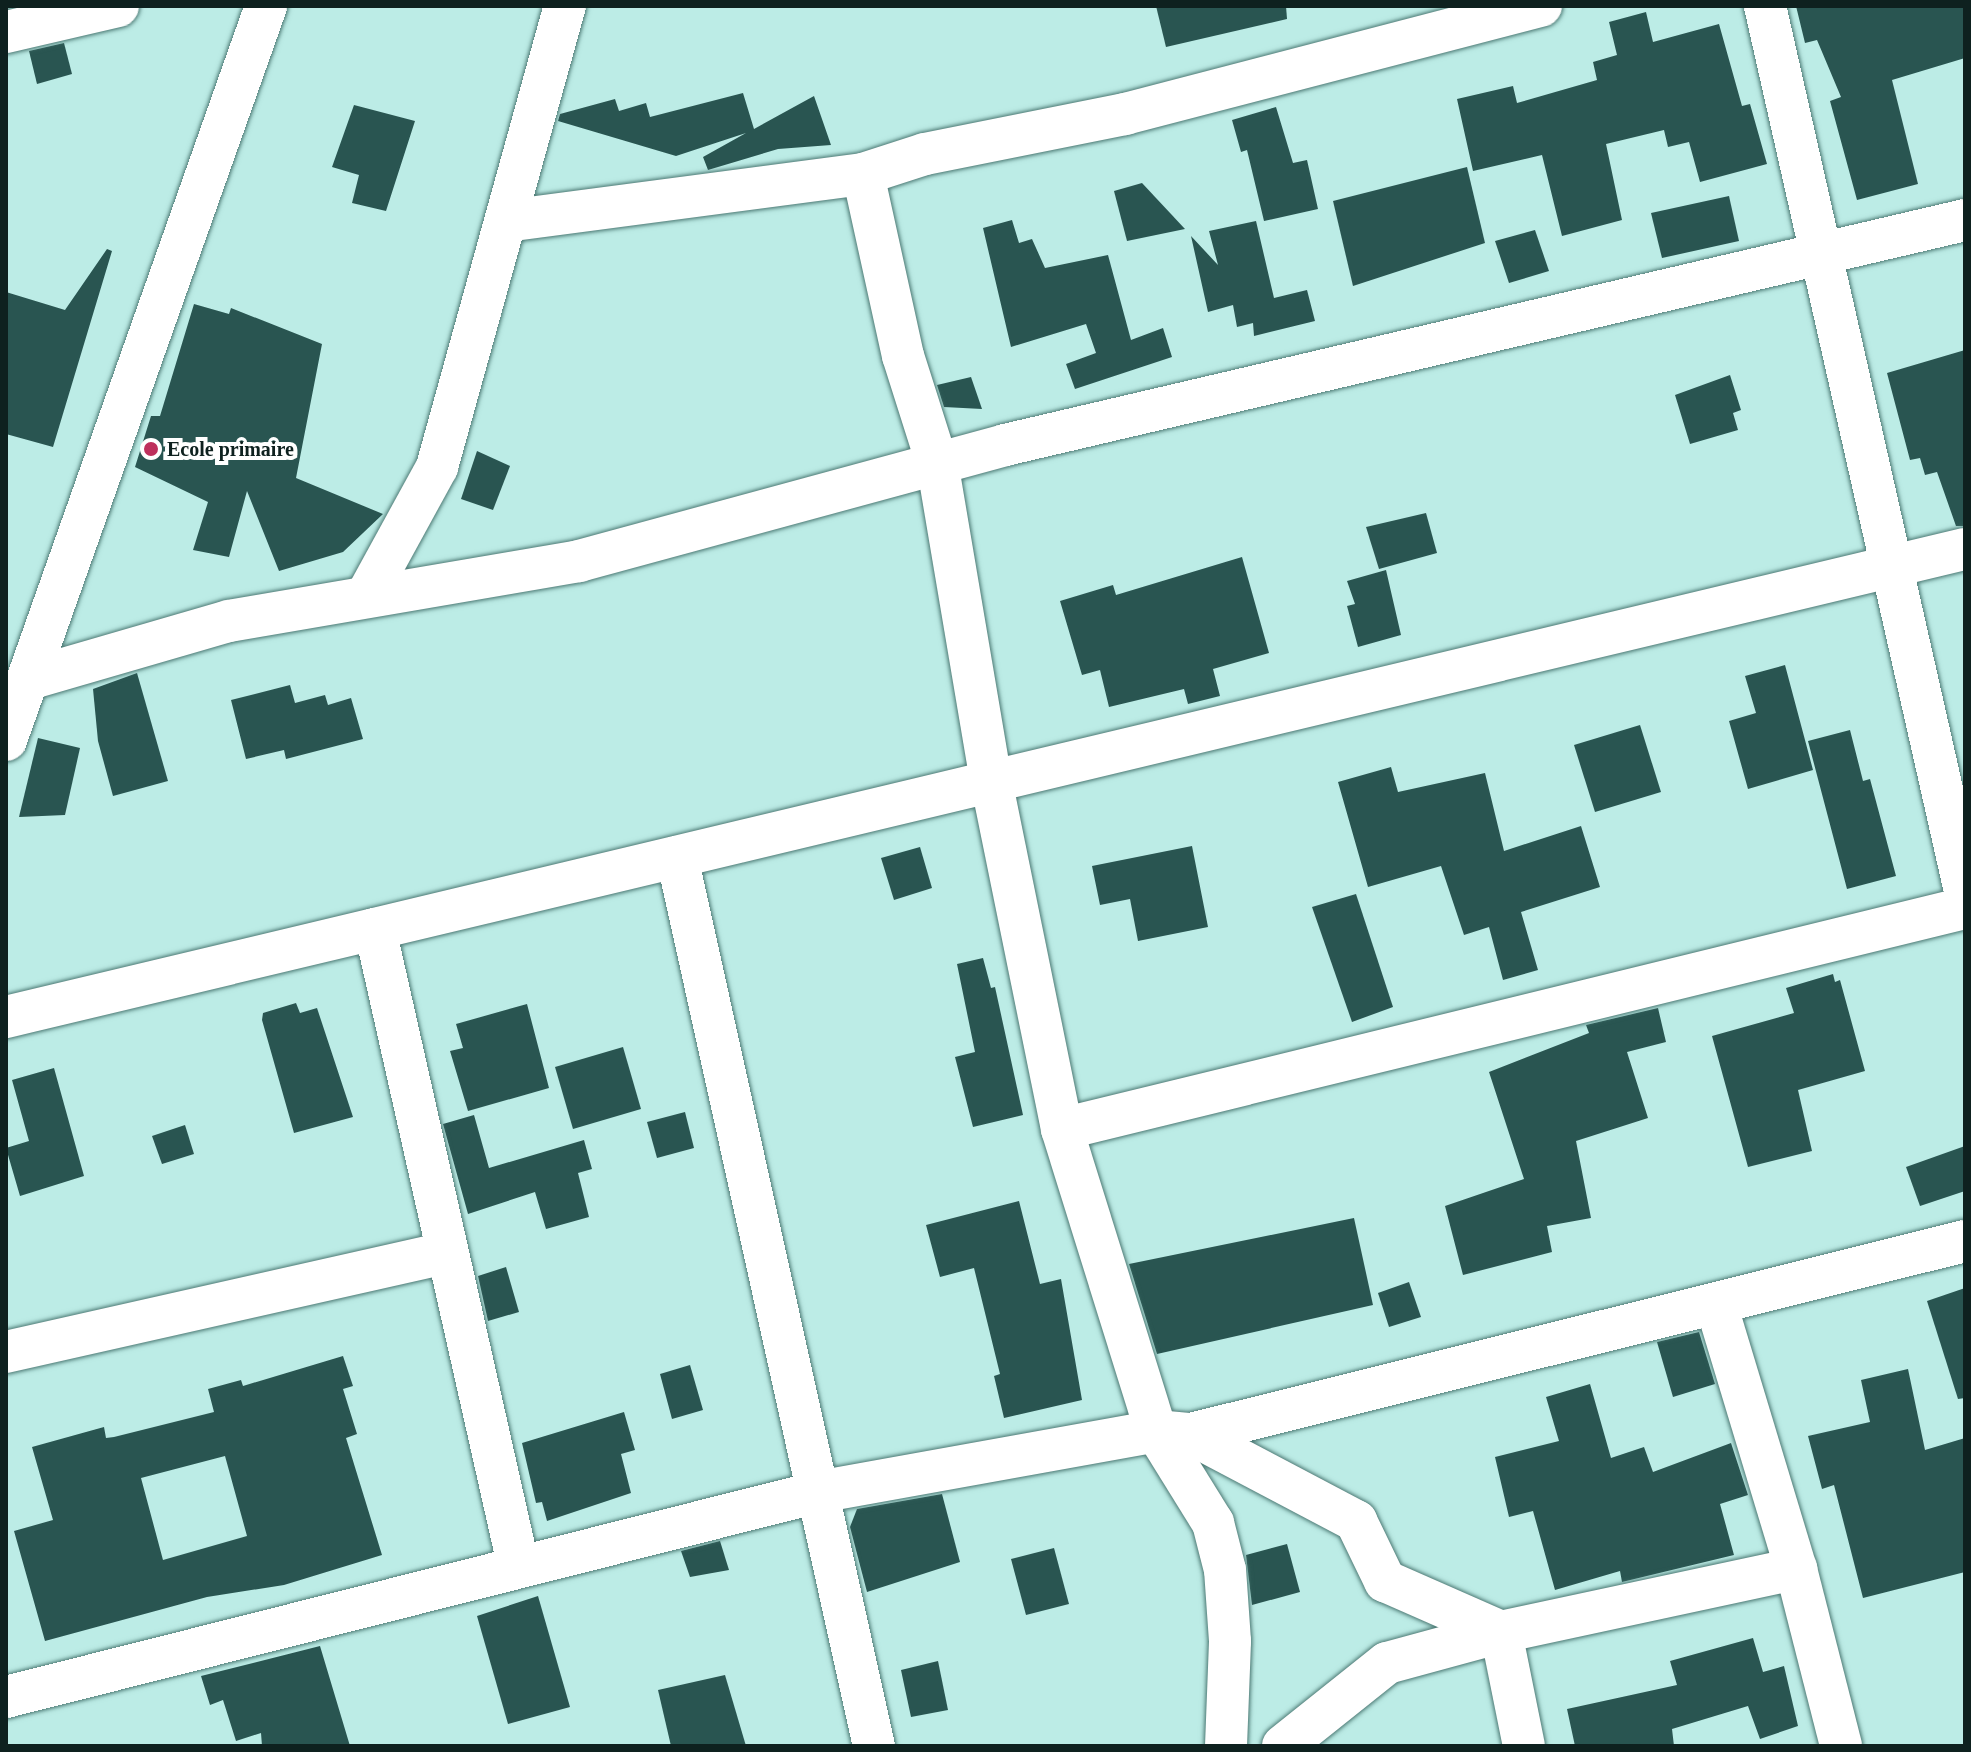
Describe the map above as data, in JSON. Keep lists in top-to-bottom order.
{
  "places": ["Ecole primaire"]
}
